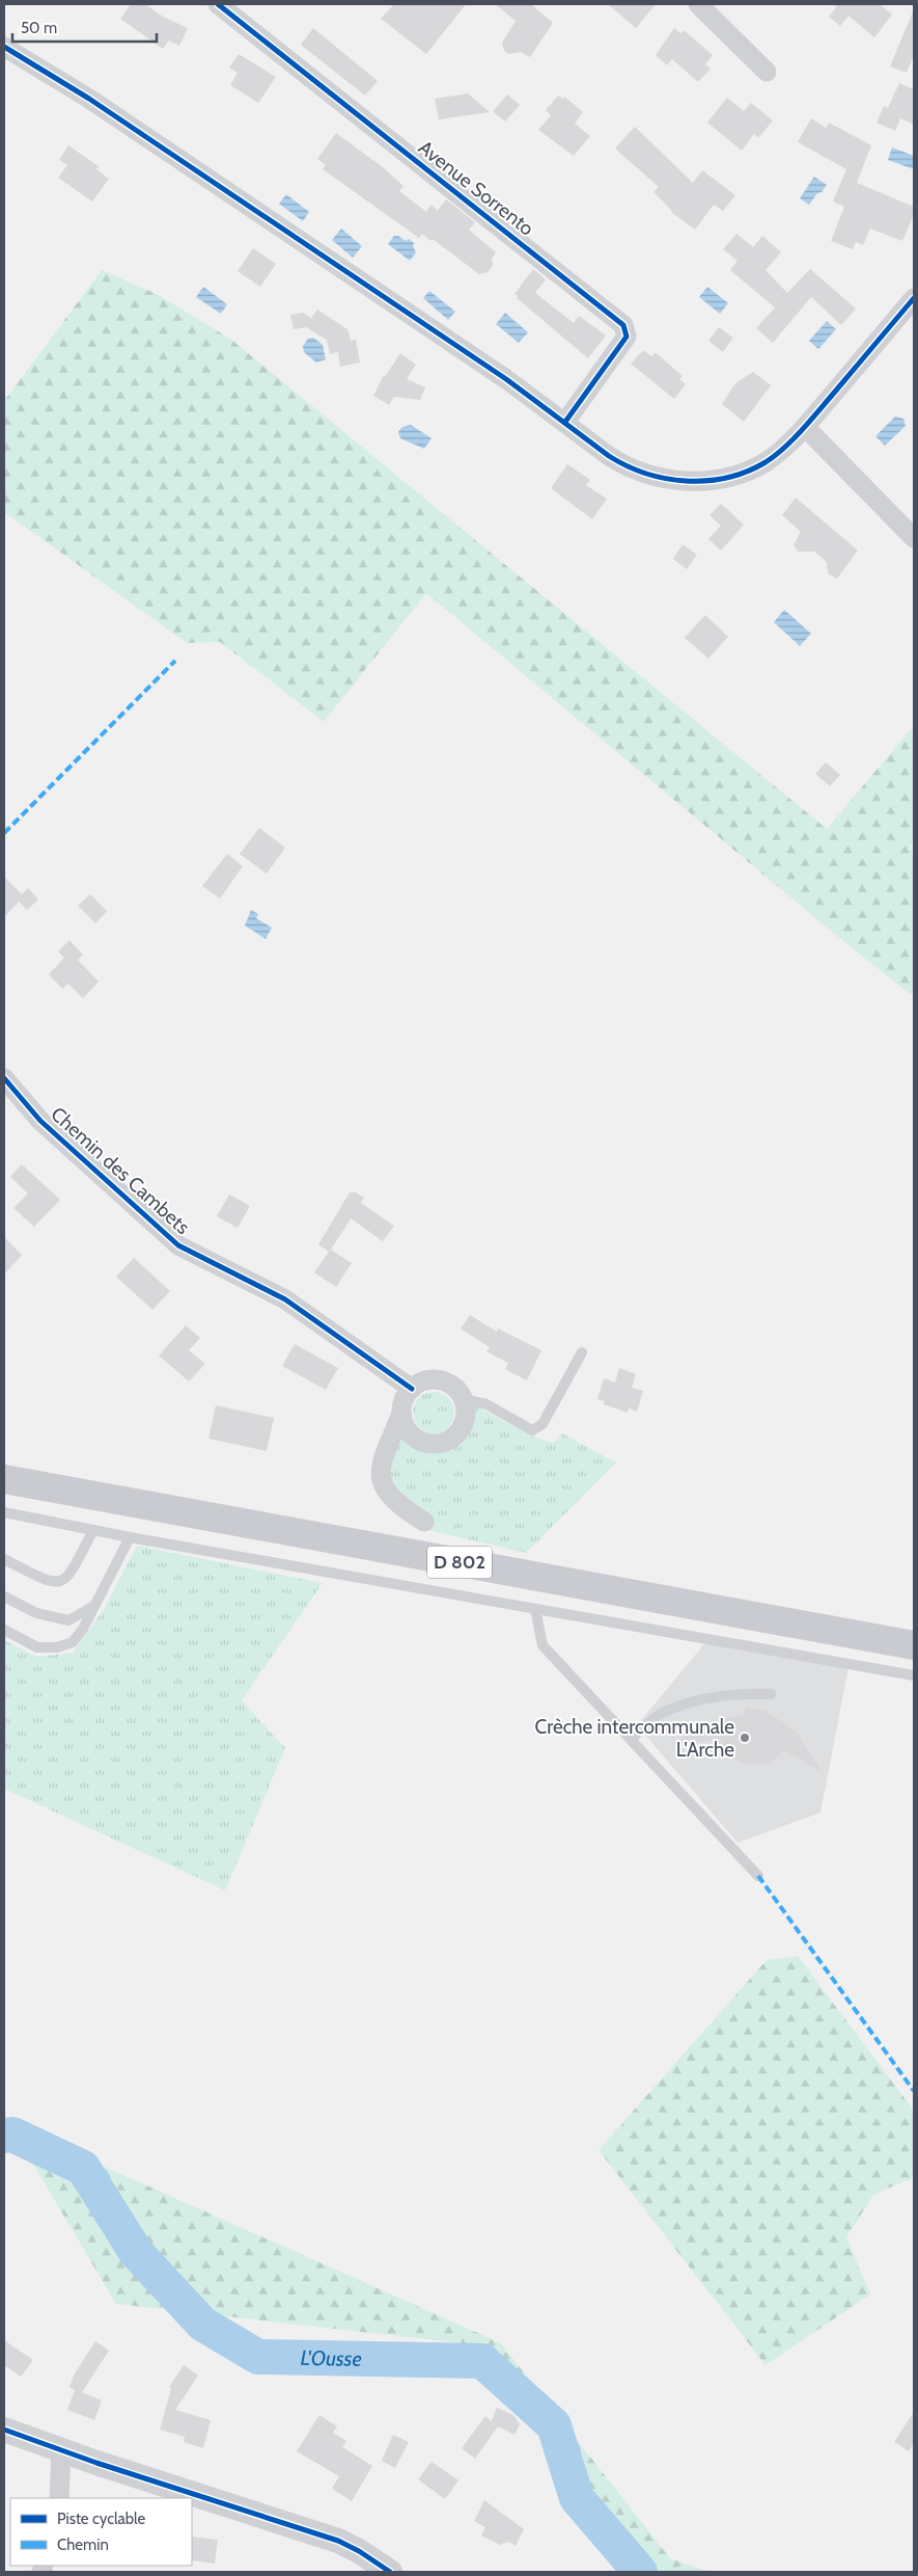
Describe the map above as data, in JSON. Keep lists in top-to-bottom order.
{
  "streets": {
    "main road": ["D 802"],
    "street": ["Avenue Sorrento", "Chemin des Cambets"]
  },
  "water": ["L'Ousse"],
  "places": ["Crèche intercommunale L'Arche"],
  "legend": ["Piste cyclable", "Chemin"],
  "scale_bar": "50 m"
}
